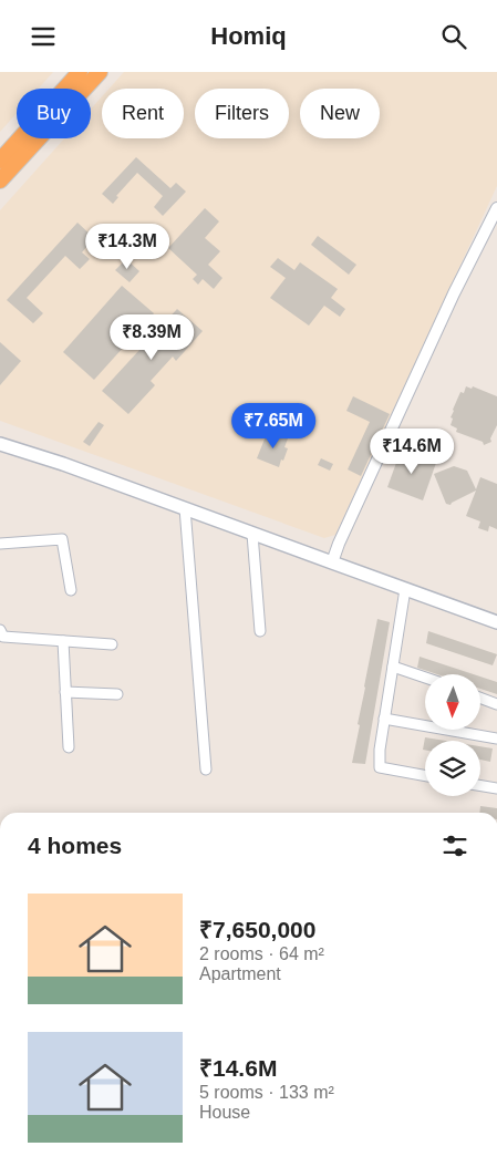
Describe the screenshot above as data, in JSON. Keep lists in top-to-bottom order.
{
  "north": "bottom",
  "page": {
    "header": "Homiq",
    "chip": [
      "Buy",
      "Rent",
      "Filters",
      "New"
    ],
    "price": [
      "₹14.3M",
      "₹8.39M",
      "₹7.65M",
      "₹14.6M"
    ],
    "heading": "4 homes",
    "list": [
      {
        "name": "₹7,650,000",
        "note": "2 rooms · 64 m² · Apartment"
      },
      {
        "name": "₹14.6M",
        "note": "5 rooms · 133 m² · House"
      }
    ]
  }
}
